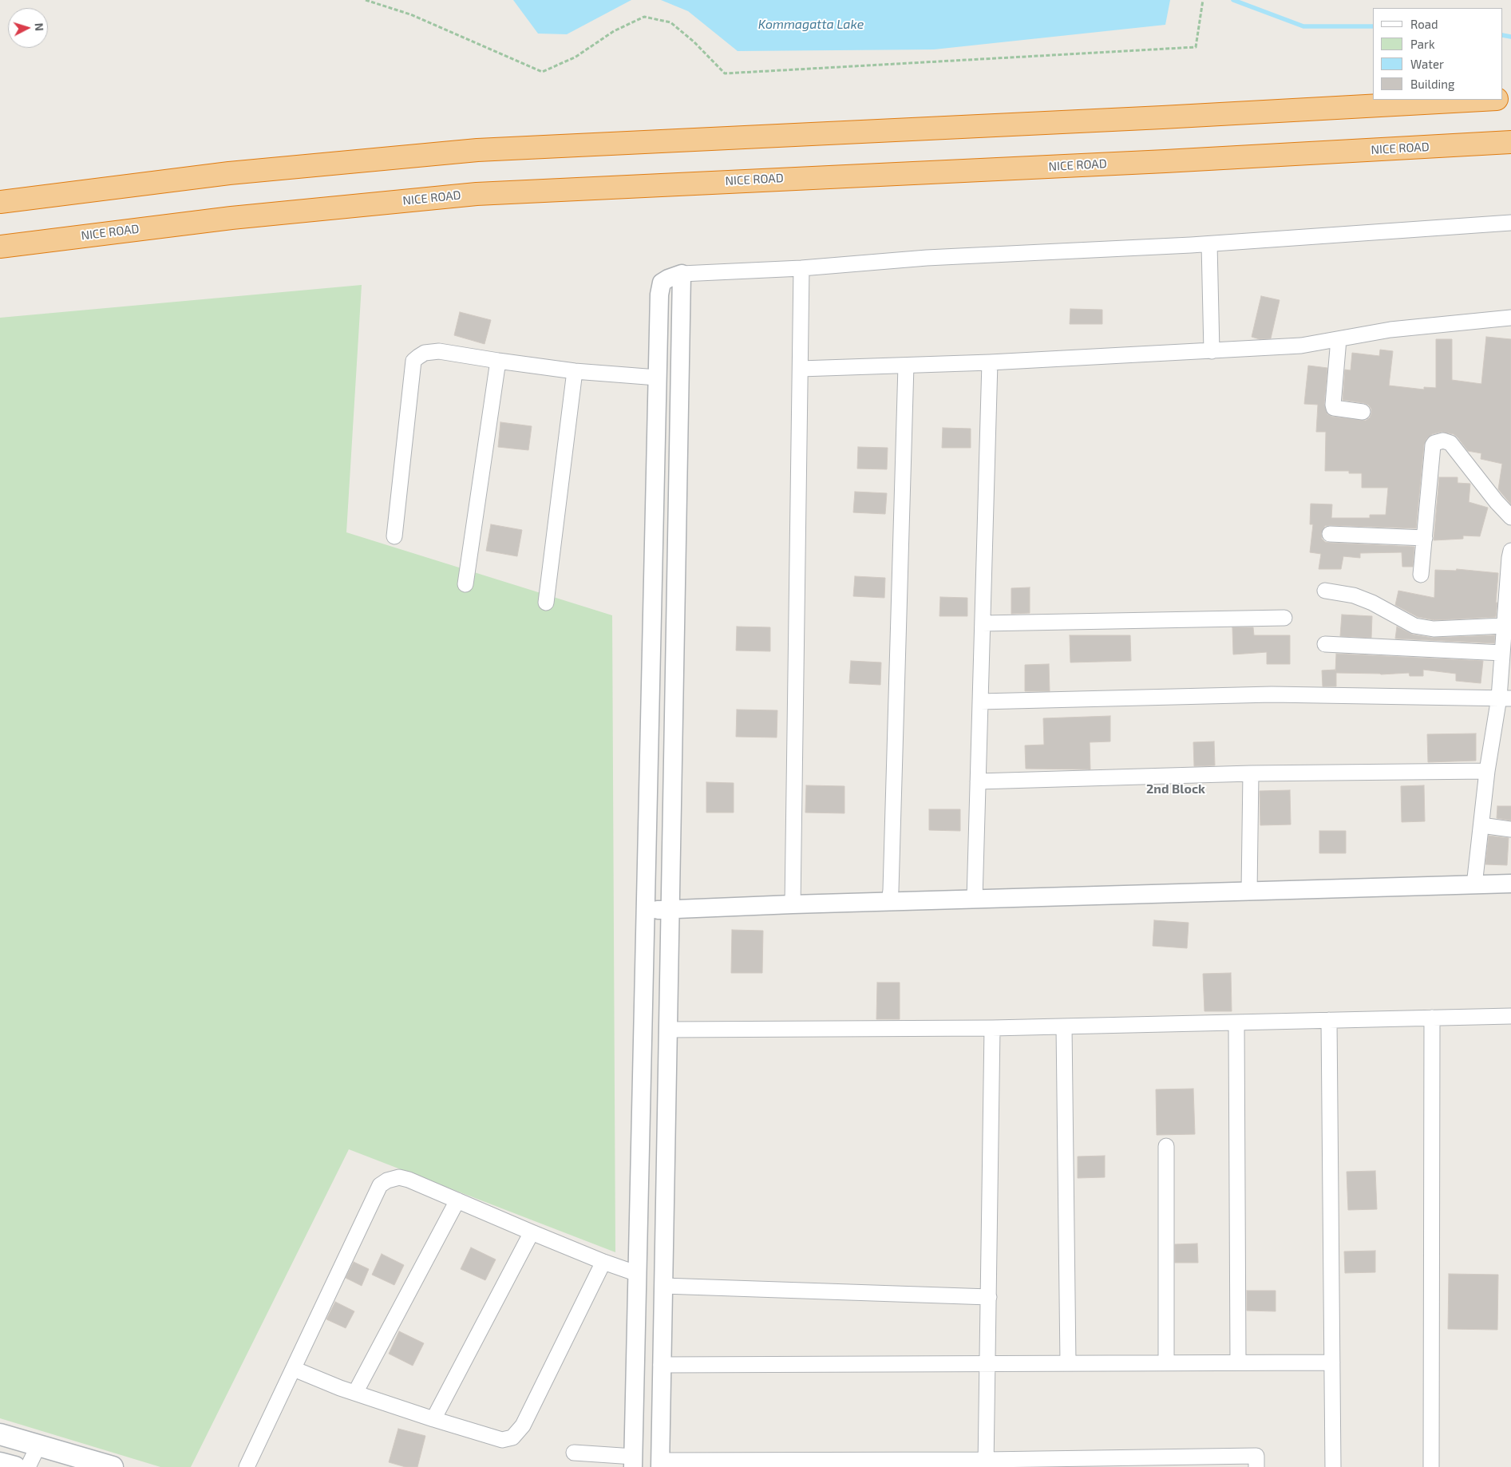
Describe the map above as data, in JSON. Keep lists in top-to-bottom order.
{
  "streets": {
    "highway": ["NICE ROAD"]
  },
  "districts": ["2nd Block"],
  "water": ["Kommagatta Lake"],
  "legend": [
    "Road",
    "Park",
    "Water",
    "Building"
  ],
  "north": "right"
}
